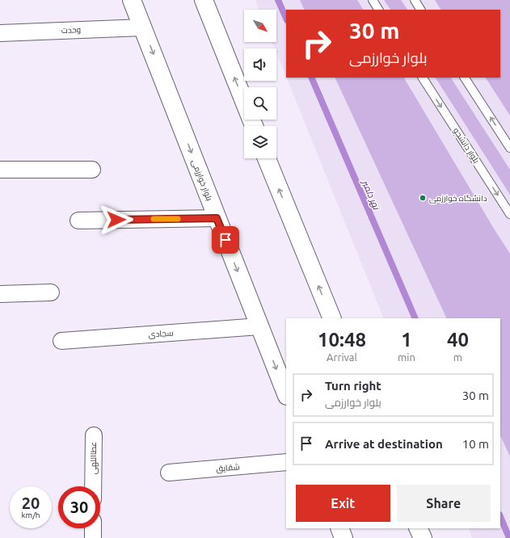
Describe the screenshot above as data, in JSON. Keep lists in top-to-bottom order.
{
  "streets": {
    "main road": ["بلوار خوارزمی"],
    "street": [
      "وحدت",
      "سجادی",
      "عطااللهی",
      "شقایق"
    ],
    "lane": ["بلوار دانشجو"]
  },
  "crossings": [
    ["وحدت", "بلوار خوارزمی"],
    ["بلوار خوارزمی", "سجادی"]
  ],
  "water": ["نهر دلمبر"],
  "places": ["دانشگاه خوارزمی"],
  "north": "bottom right",
  "page": {
    "turn": ["30 m", "بلوار خوارزمی"],
    "eta": [
      "10:48",
      "Arrival",
      "1",
      "min",
      "40",
      "m"
    ],
    "list": [
      {
        "name": "Turn right",
        "note": "بلوار خوارزمی",
        "value": "30 m"
      },
      {
        "name": "Arrive at destination",
        "value": "10 m"
      }
    ],
    "buttons": ["Exit", "Share"],
    "speed": "20 km/h",
    "limit": "30"
  }
}
